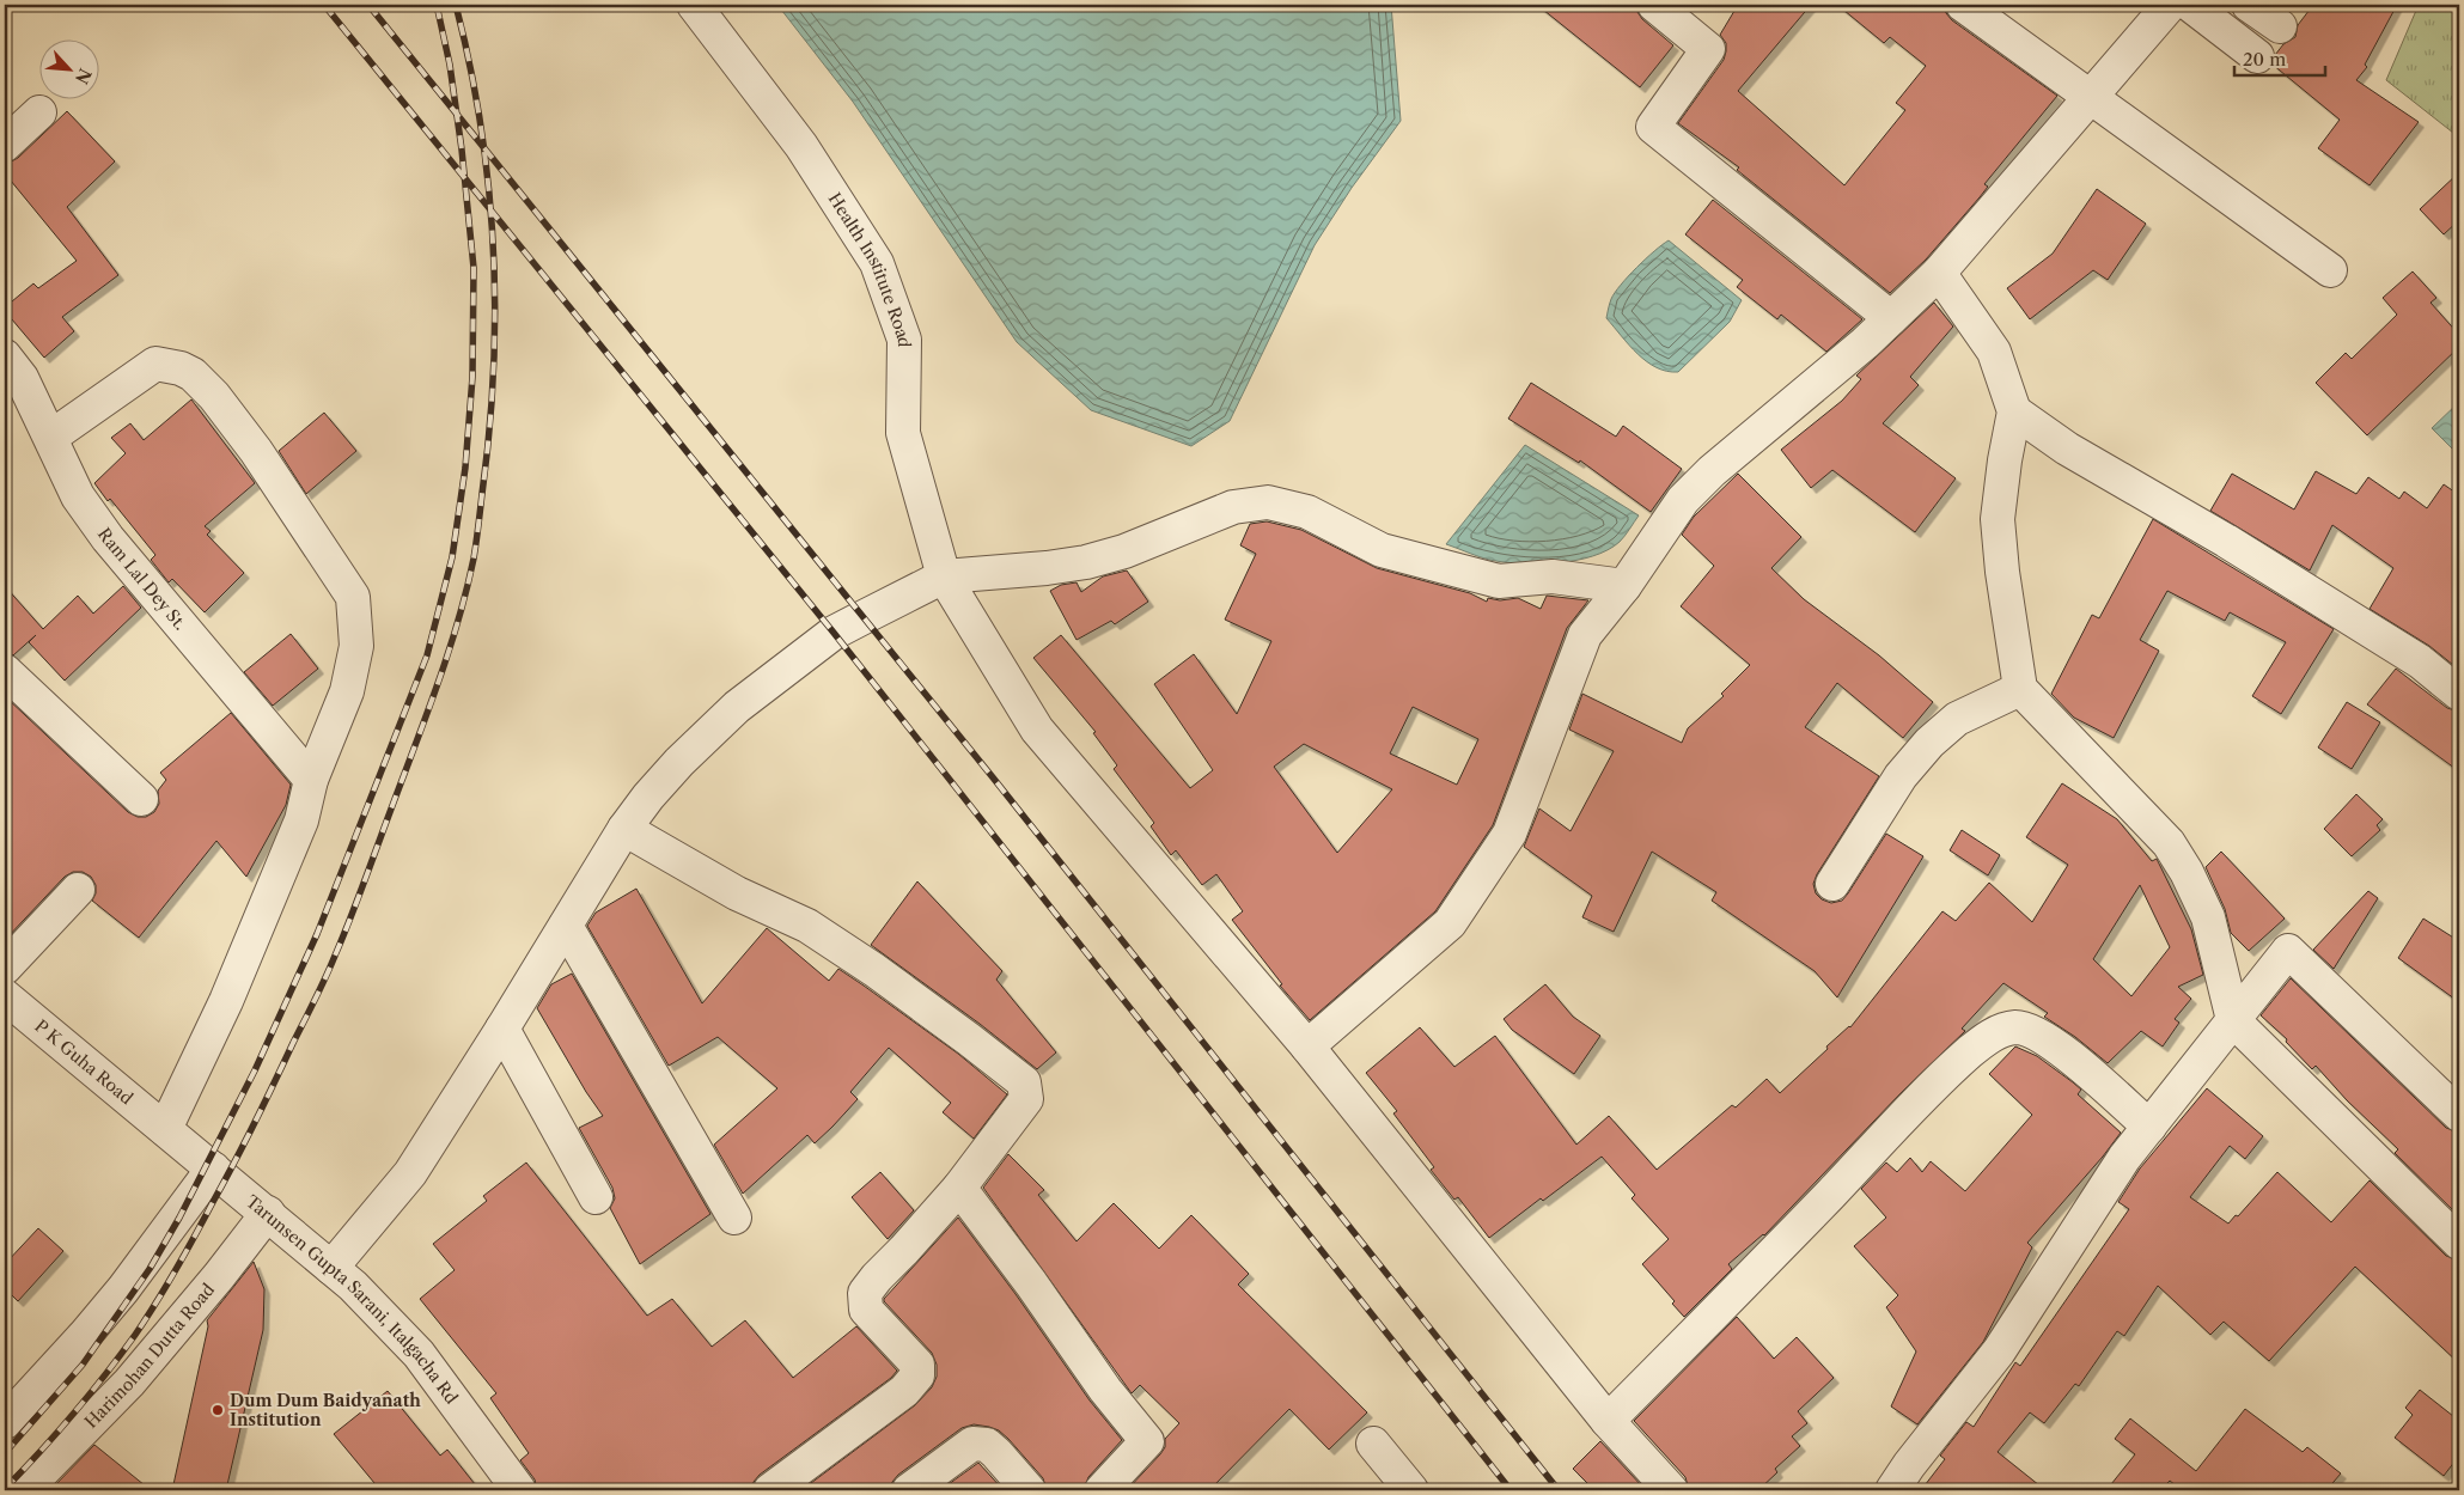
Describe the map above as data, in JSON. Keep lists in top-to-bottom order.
{
  "streets": {
    "street": [
      "Health Institute Road",
      "Ram Lal Dey St.",
      "P K Guha Road",
      "Tarunsen Gupta Sarani, Italgacha Rd",
      "Harimohan Dutta Road"
    ]
  },
  "crossings": [
    ["P K Guha Road", "Tarunsen Gupta Sarani, Italgacha Rd"],
    ["Tarunsen Gupta Sarani, Italgacha Rd", "Harimohan Dutta Road"]
  ],
  "places": ["Dum Dum Baidyanath Institution"],
  "scale_bar": "20 m",
  "north": "bottom right"
}
